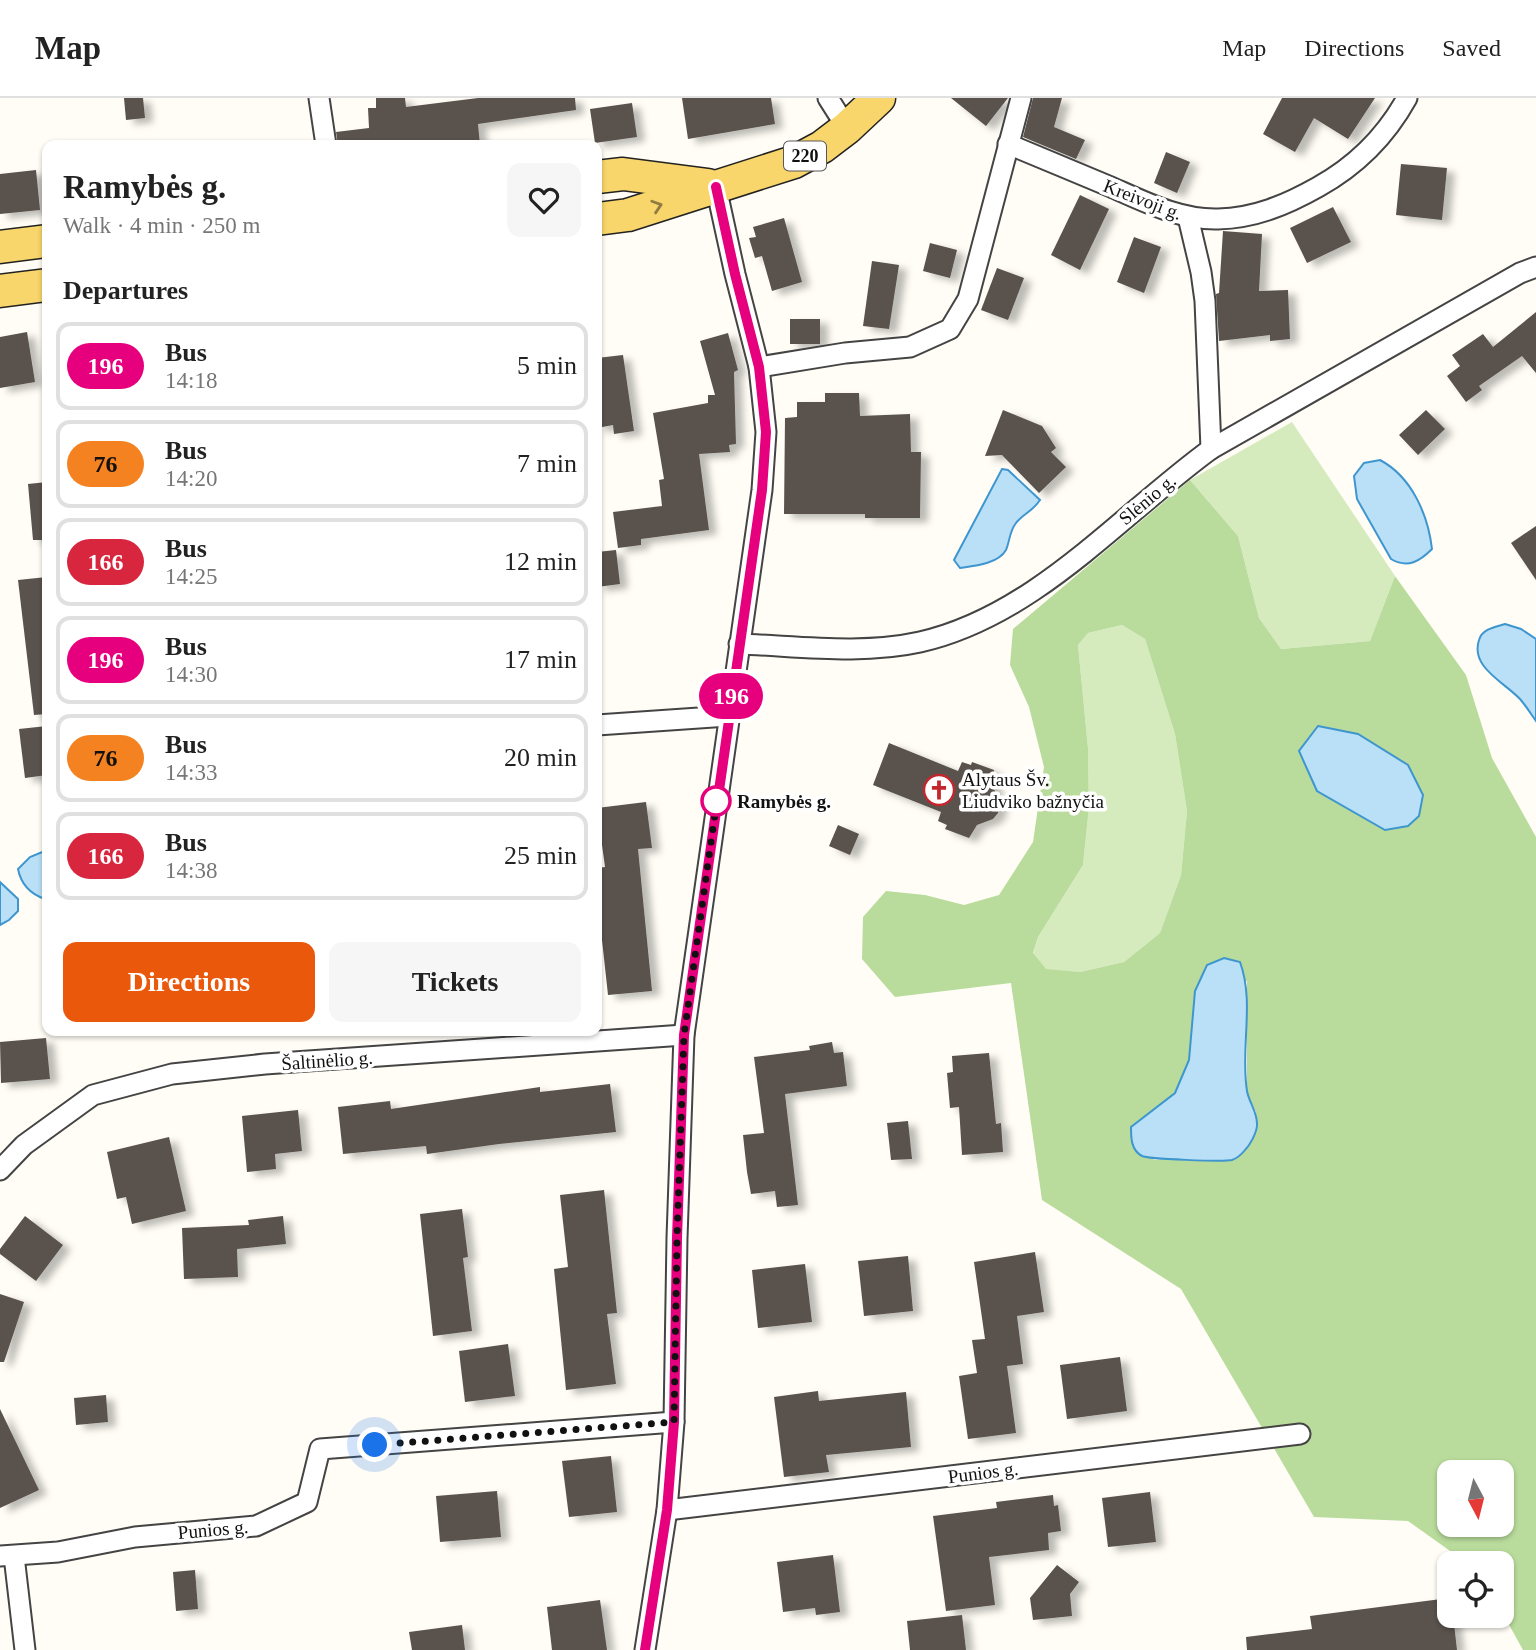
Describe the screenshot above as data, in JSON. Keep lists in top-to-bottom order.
{
  "streets": {
    "main road": ["220"],
    "street": [
      "Kreivoji g.",
      "Slėnio g.",
      "Šaltinėlio g.",
      "Punios g."
    ]
  },
  "places": {
    "church": ["Alytaus Šv. Liudviko bažnyčia"],
    "other": ["Ramybės g."]
  },
  "lines": ["bus line 196"],
  "north": "bottom",
  "page": {
    "header": "Map",
    "nav": ["Map", "Directions", "Saved"],
    "on_map": "196",
    "heading": [
      ["Ramybės g.", "Walk · 4 min · 250 m"],
      "Departures"
    ],
    "list": [
      {
        "mark": "196",
        "name": "Bus",
        "note": "14:18",
        "value": "5 min"
      },
      {
        "mark": "76",
        "name": "Bus",
        "note": "14:20",
        "value": "7 min"
      },
      {
        "mark": "166",
        "name": "Bus",
        "note": "14:25",
        "value": "12 min"
      },
      {
        "mark": "196",
        "name": "Bus",
        "note": "14:30",
        "value": "17 min"
      },
      {
        "mark": "76",
        "name": "Bus",
        "note": "14:33",
        "value": "20 min"
      },
      {
        "mark": "166",
        "name": "Bus",
        "note": "14:38",
        "value": "25 min"
      }
    ],
    "buttons": ["Directions", "Tickets"]
  }
}
